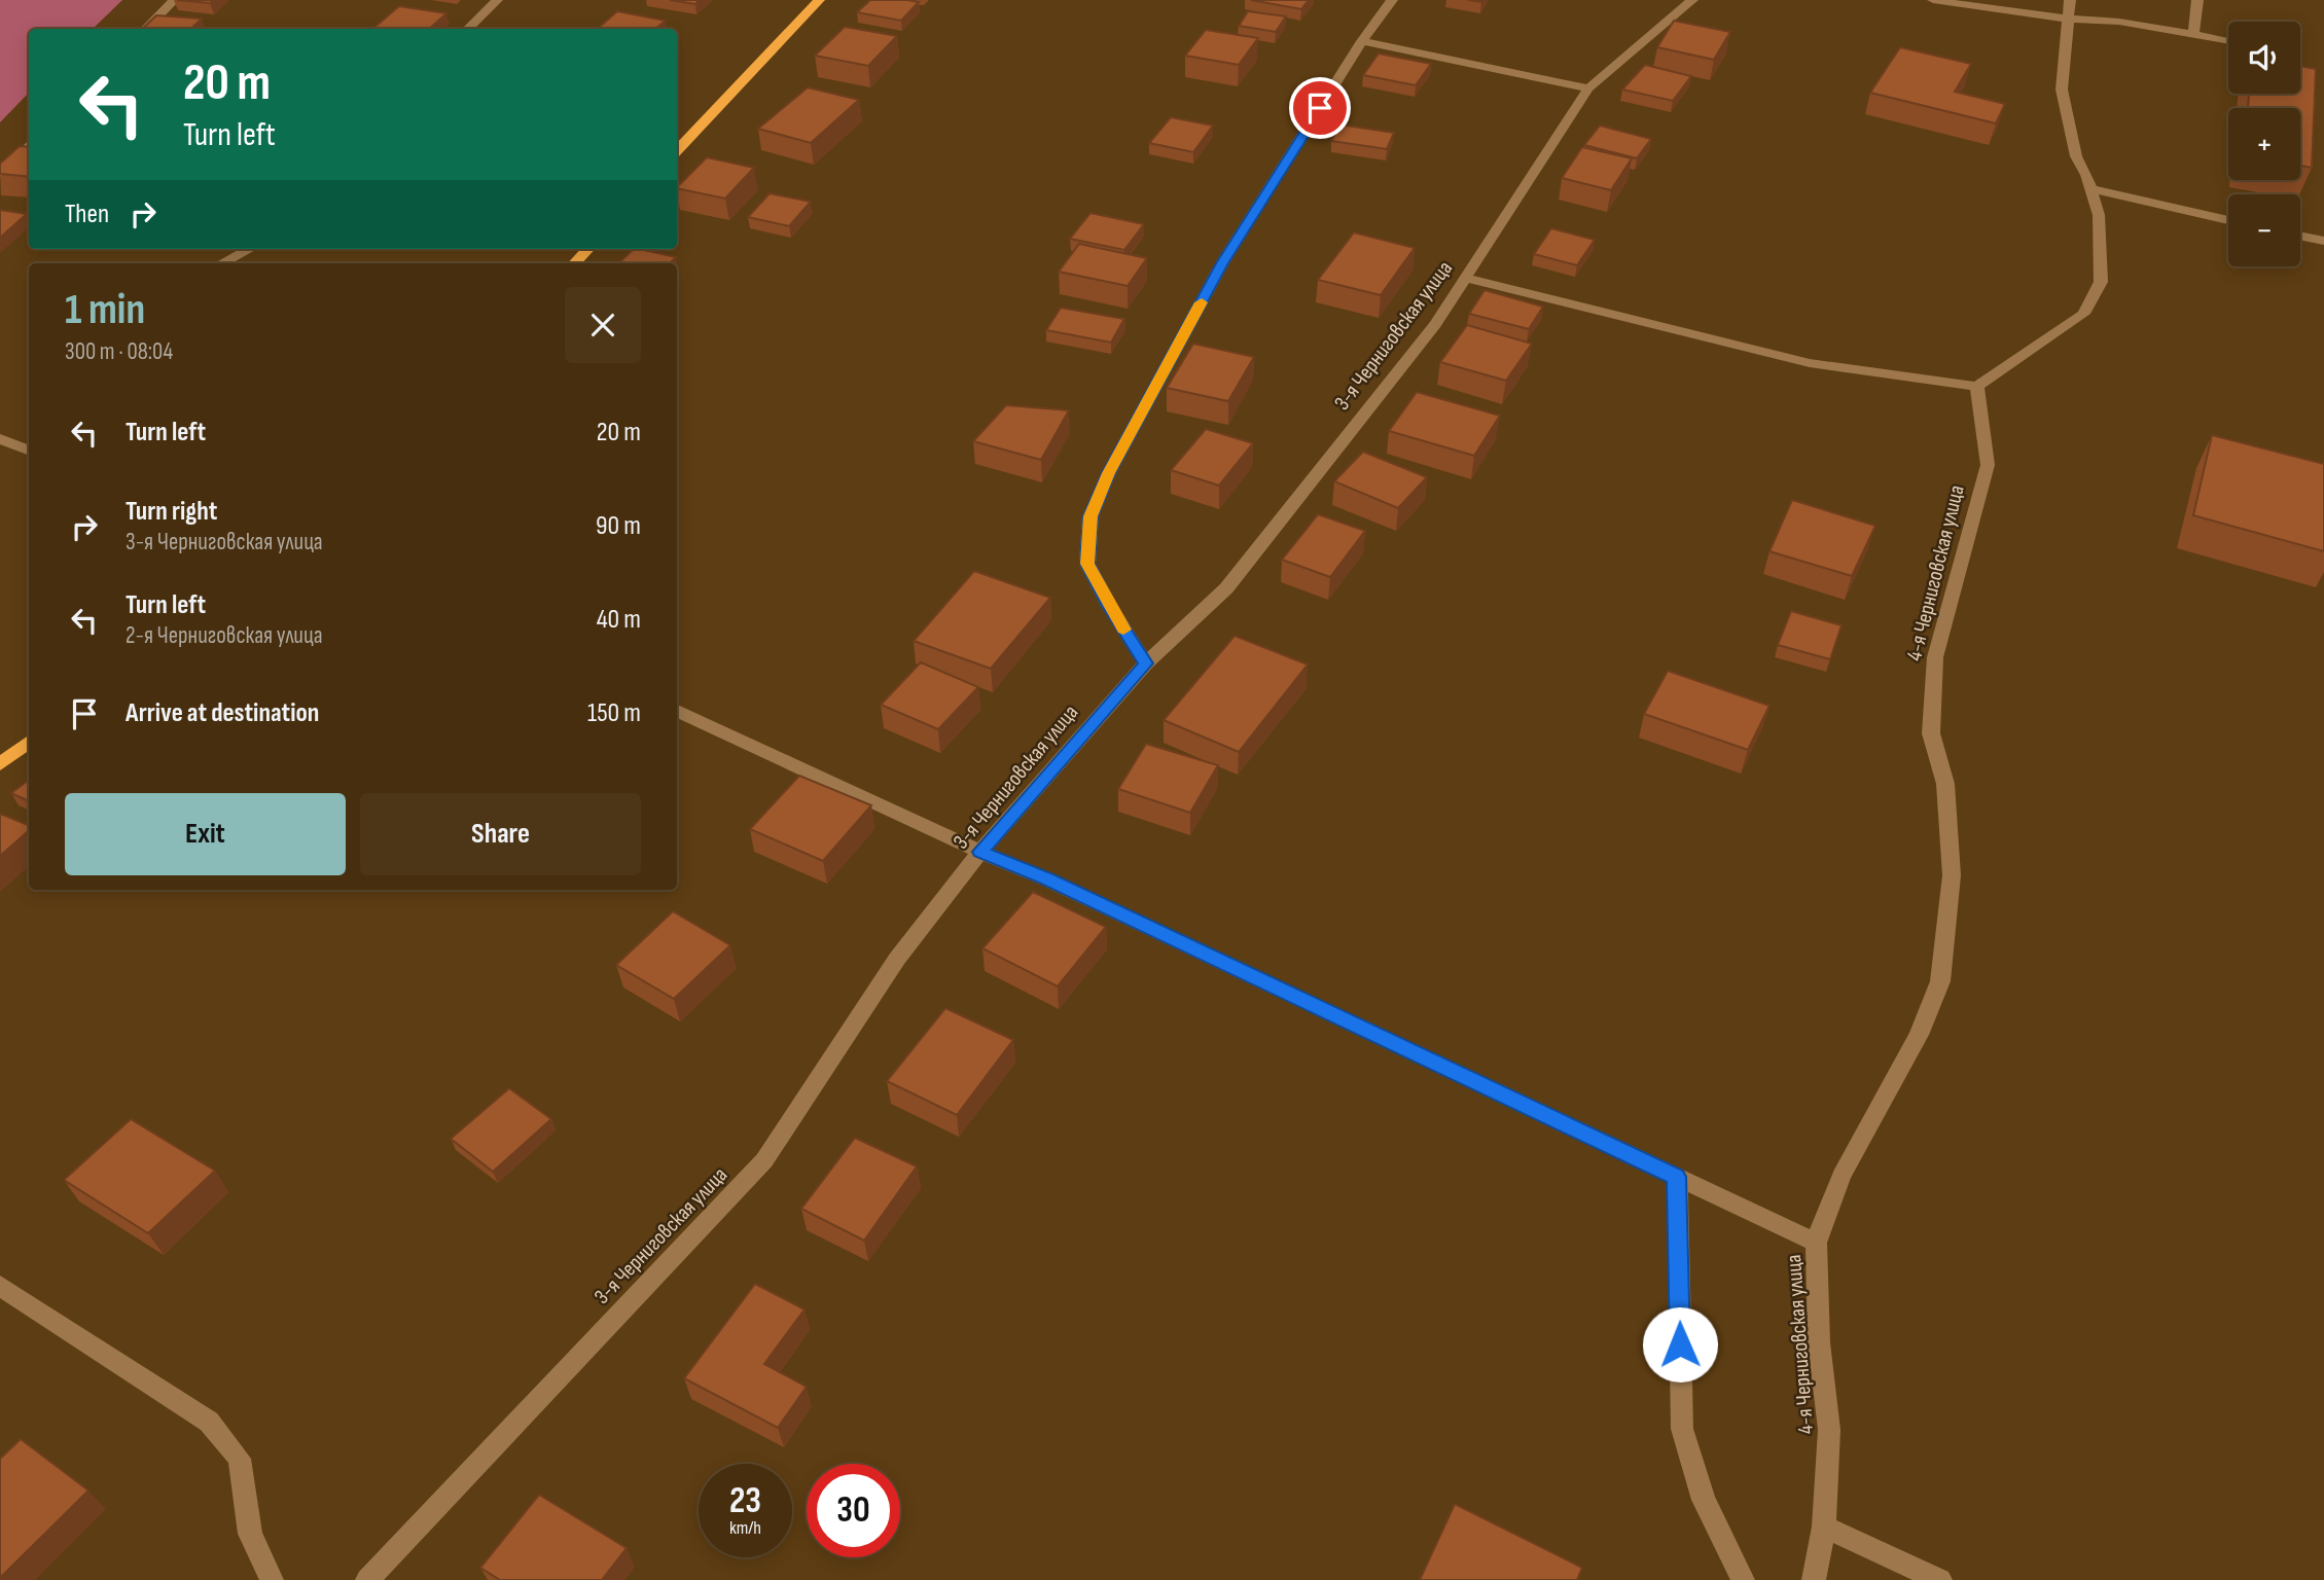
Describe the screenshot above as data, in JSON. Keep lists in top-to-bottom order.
{
  "streets": {
    "street": ["3-я Черниговская улица", "4-я Черниговская улица"]
  },
  "page": {
    "map_buttons": ["+", "−"],
    "turn": ["20 m", "Turn left"],
    "then": "Then",
    "heading": ["1 min", "300 m · 08:04"],
    "list": [
      {
        "name": "Turn left",
        "value": "20 m"
      },
      {
        "name": "Turn right",
        "note": "3-я Черниговская улица",
        "value": "90 m"
      },
      {
        "name": "Turn left",
        "note": "2-я Черниговская улица",
        "value": "40 m"
      },
      {
        "name": "Arrive at destination",
        "value": "150 m"
      }
    ],
    "buttons": ["Exit", "Share"],
    "speed": "23 km/h",
    "limit": "30"
  }
}
